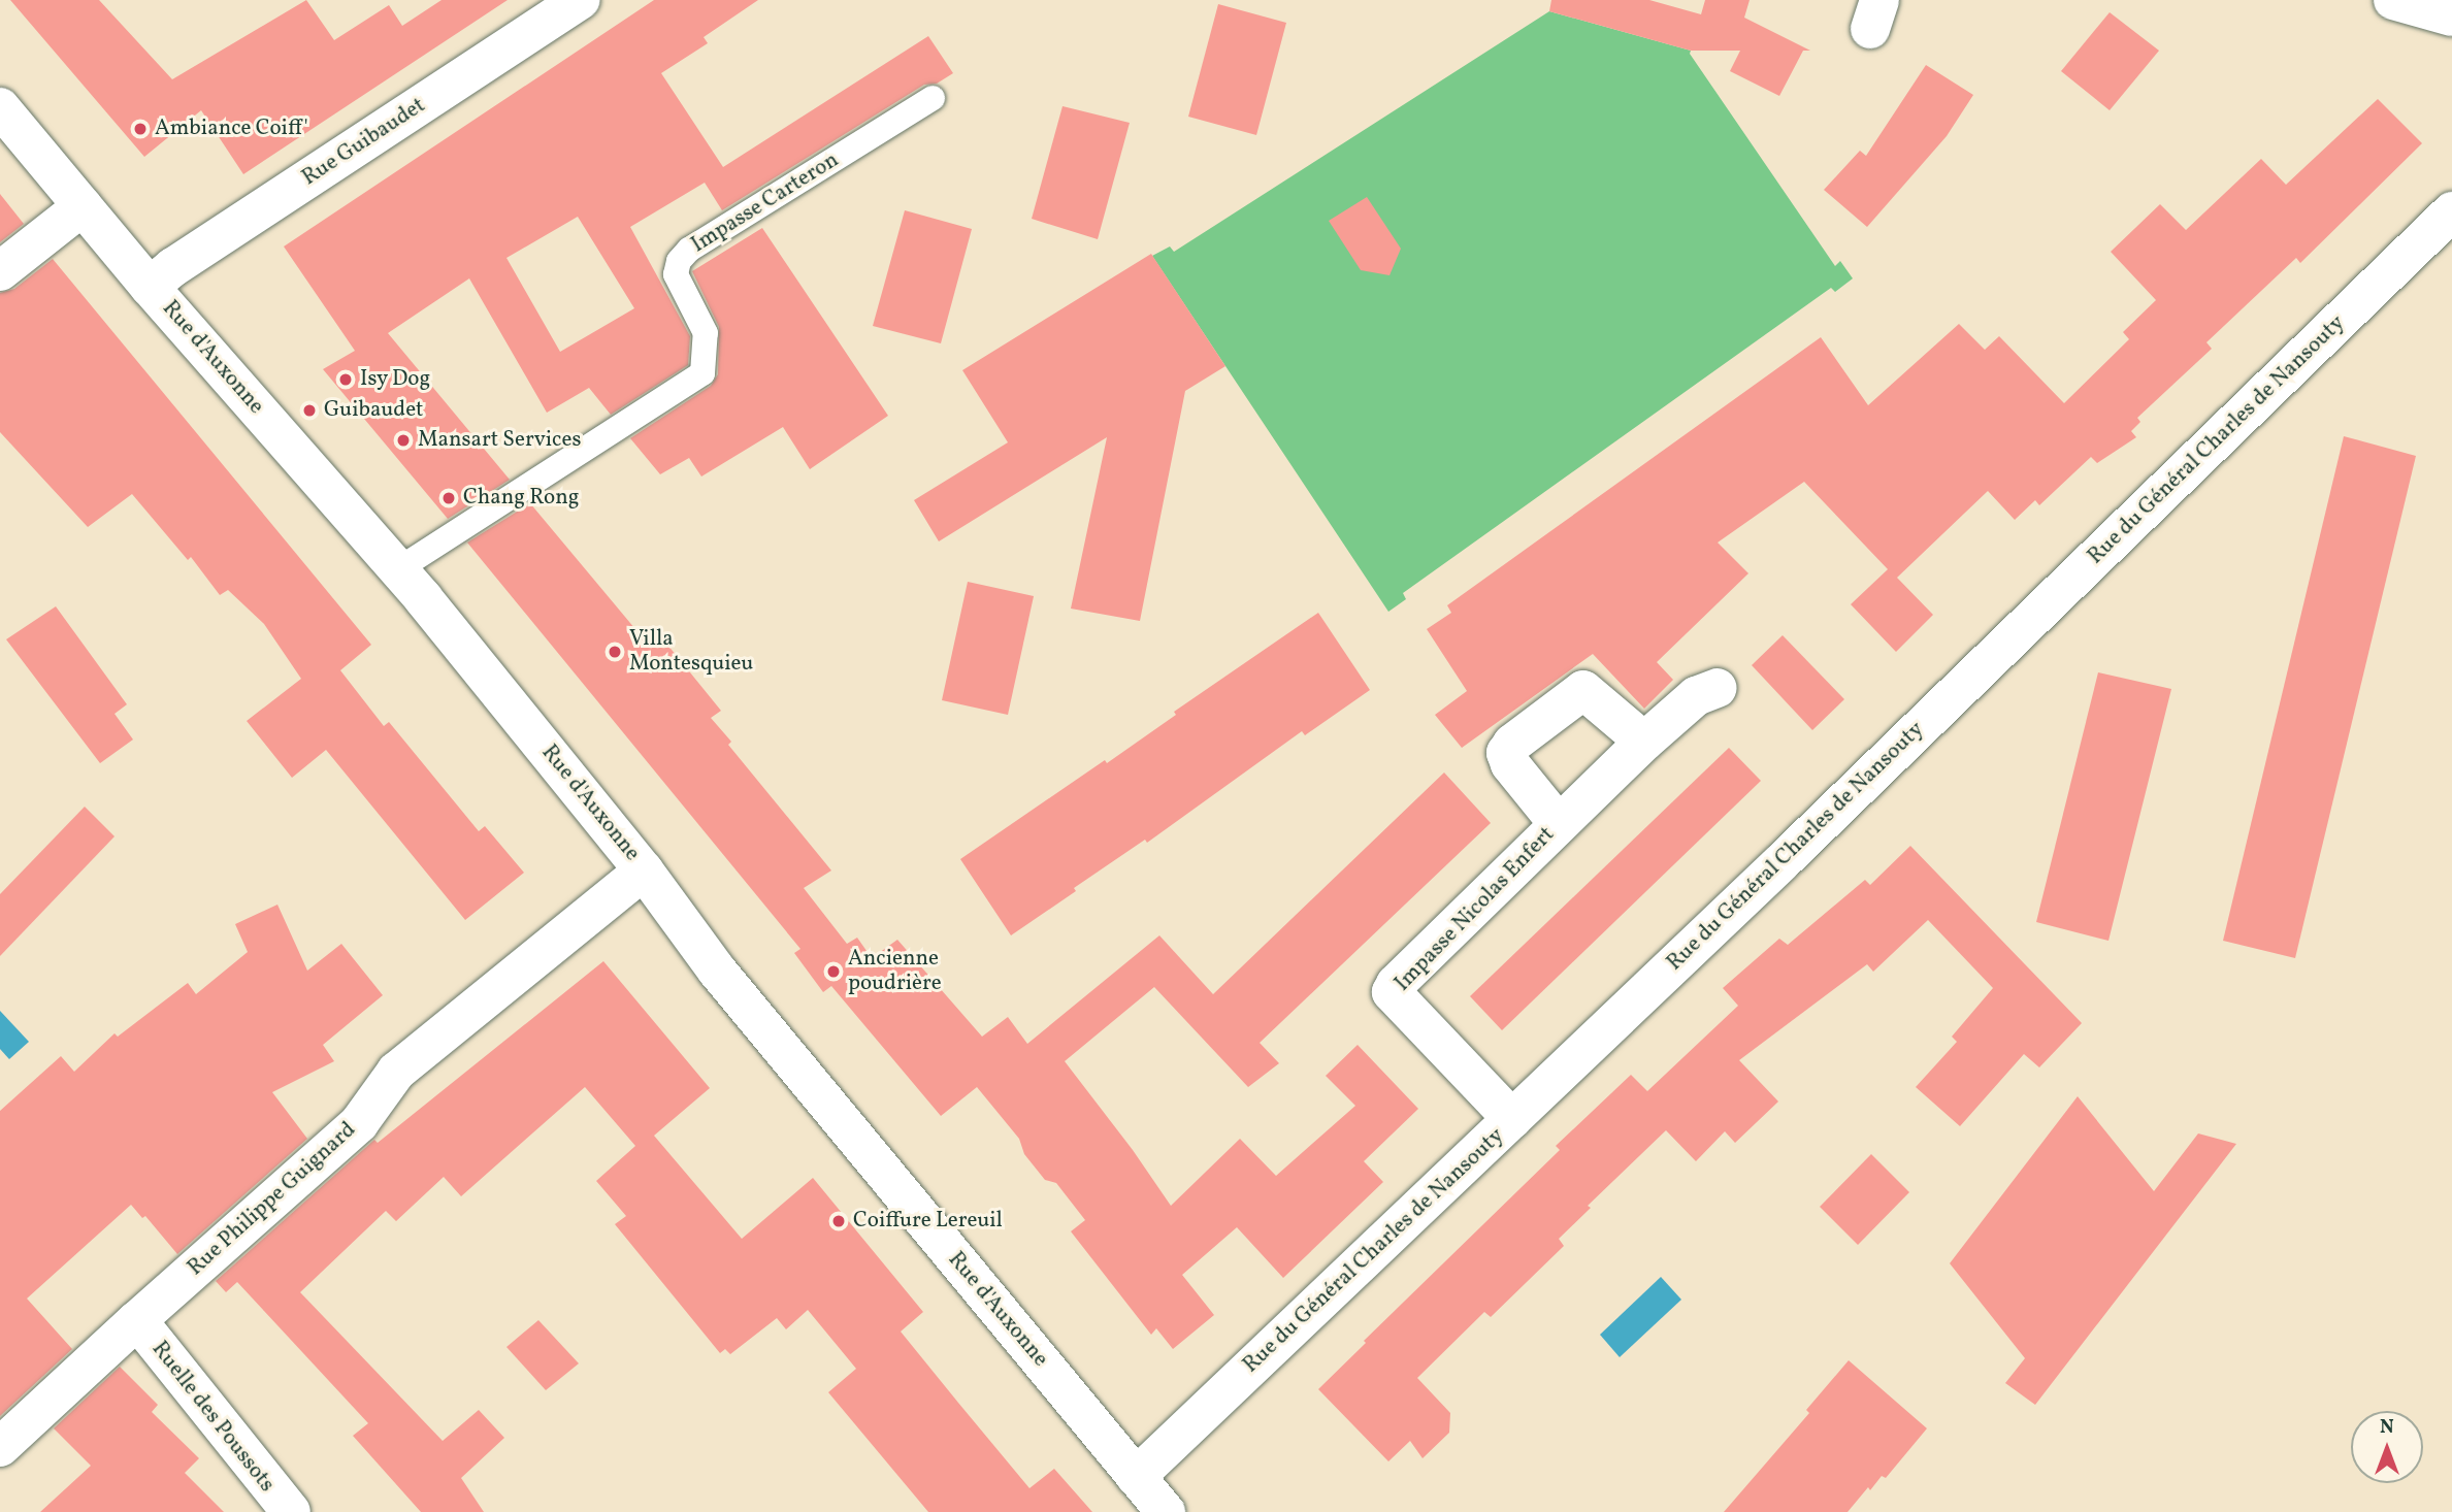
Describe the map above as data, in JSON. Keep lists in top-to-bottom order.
{
  "streets": {
    "street": [
      "Rue Guibaudet",
      "Rue d'Auxonne",
      "Rue du Général Charles de Nansouty",
      "Impasse Nicolas Enfert",
      "Rue Philippe Guignard",
      "Ruelle des Poussots"
    ],
    "lane": ["Impasse Carteron"]
  },
  "crossings": [
    ["Rue Guibaudet", "Rue d'Auxonne"],
    ["Impasse Carteron", "Rue d'Auxonne"],
    ["Rue d'Auxonne", "Rue du Général Charles de Nansouty"],
    ["Rue d'Auxonne", "Rue Philippe Guignard"],
    ["Rue du Général Charles de Nansouty", "Impasse Nicolas Enfert"],
    ["Rue Philippe Guignard", "Ruelle des Poussots"]
  ],
  "places": [
    "Ambiance Coiff'",
    "Isy Dog",
    "Guibaudet",
    "Mansart Services",
    "Chang Rong",
    "Villa Montesquieu",
    "Ancienne poudrière",
    "Coiffure Lereuil"
  ],
  "north": "top"
}
